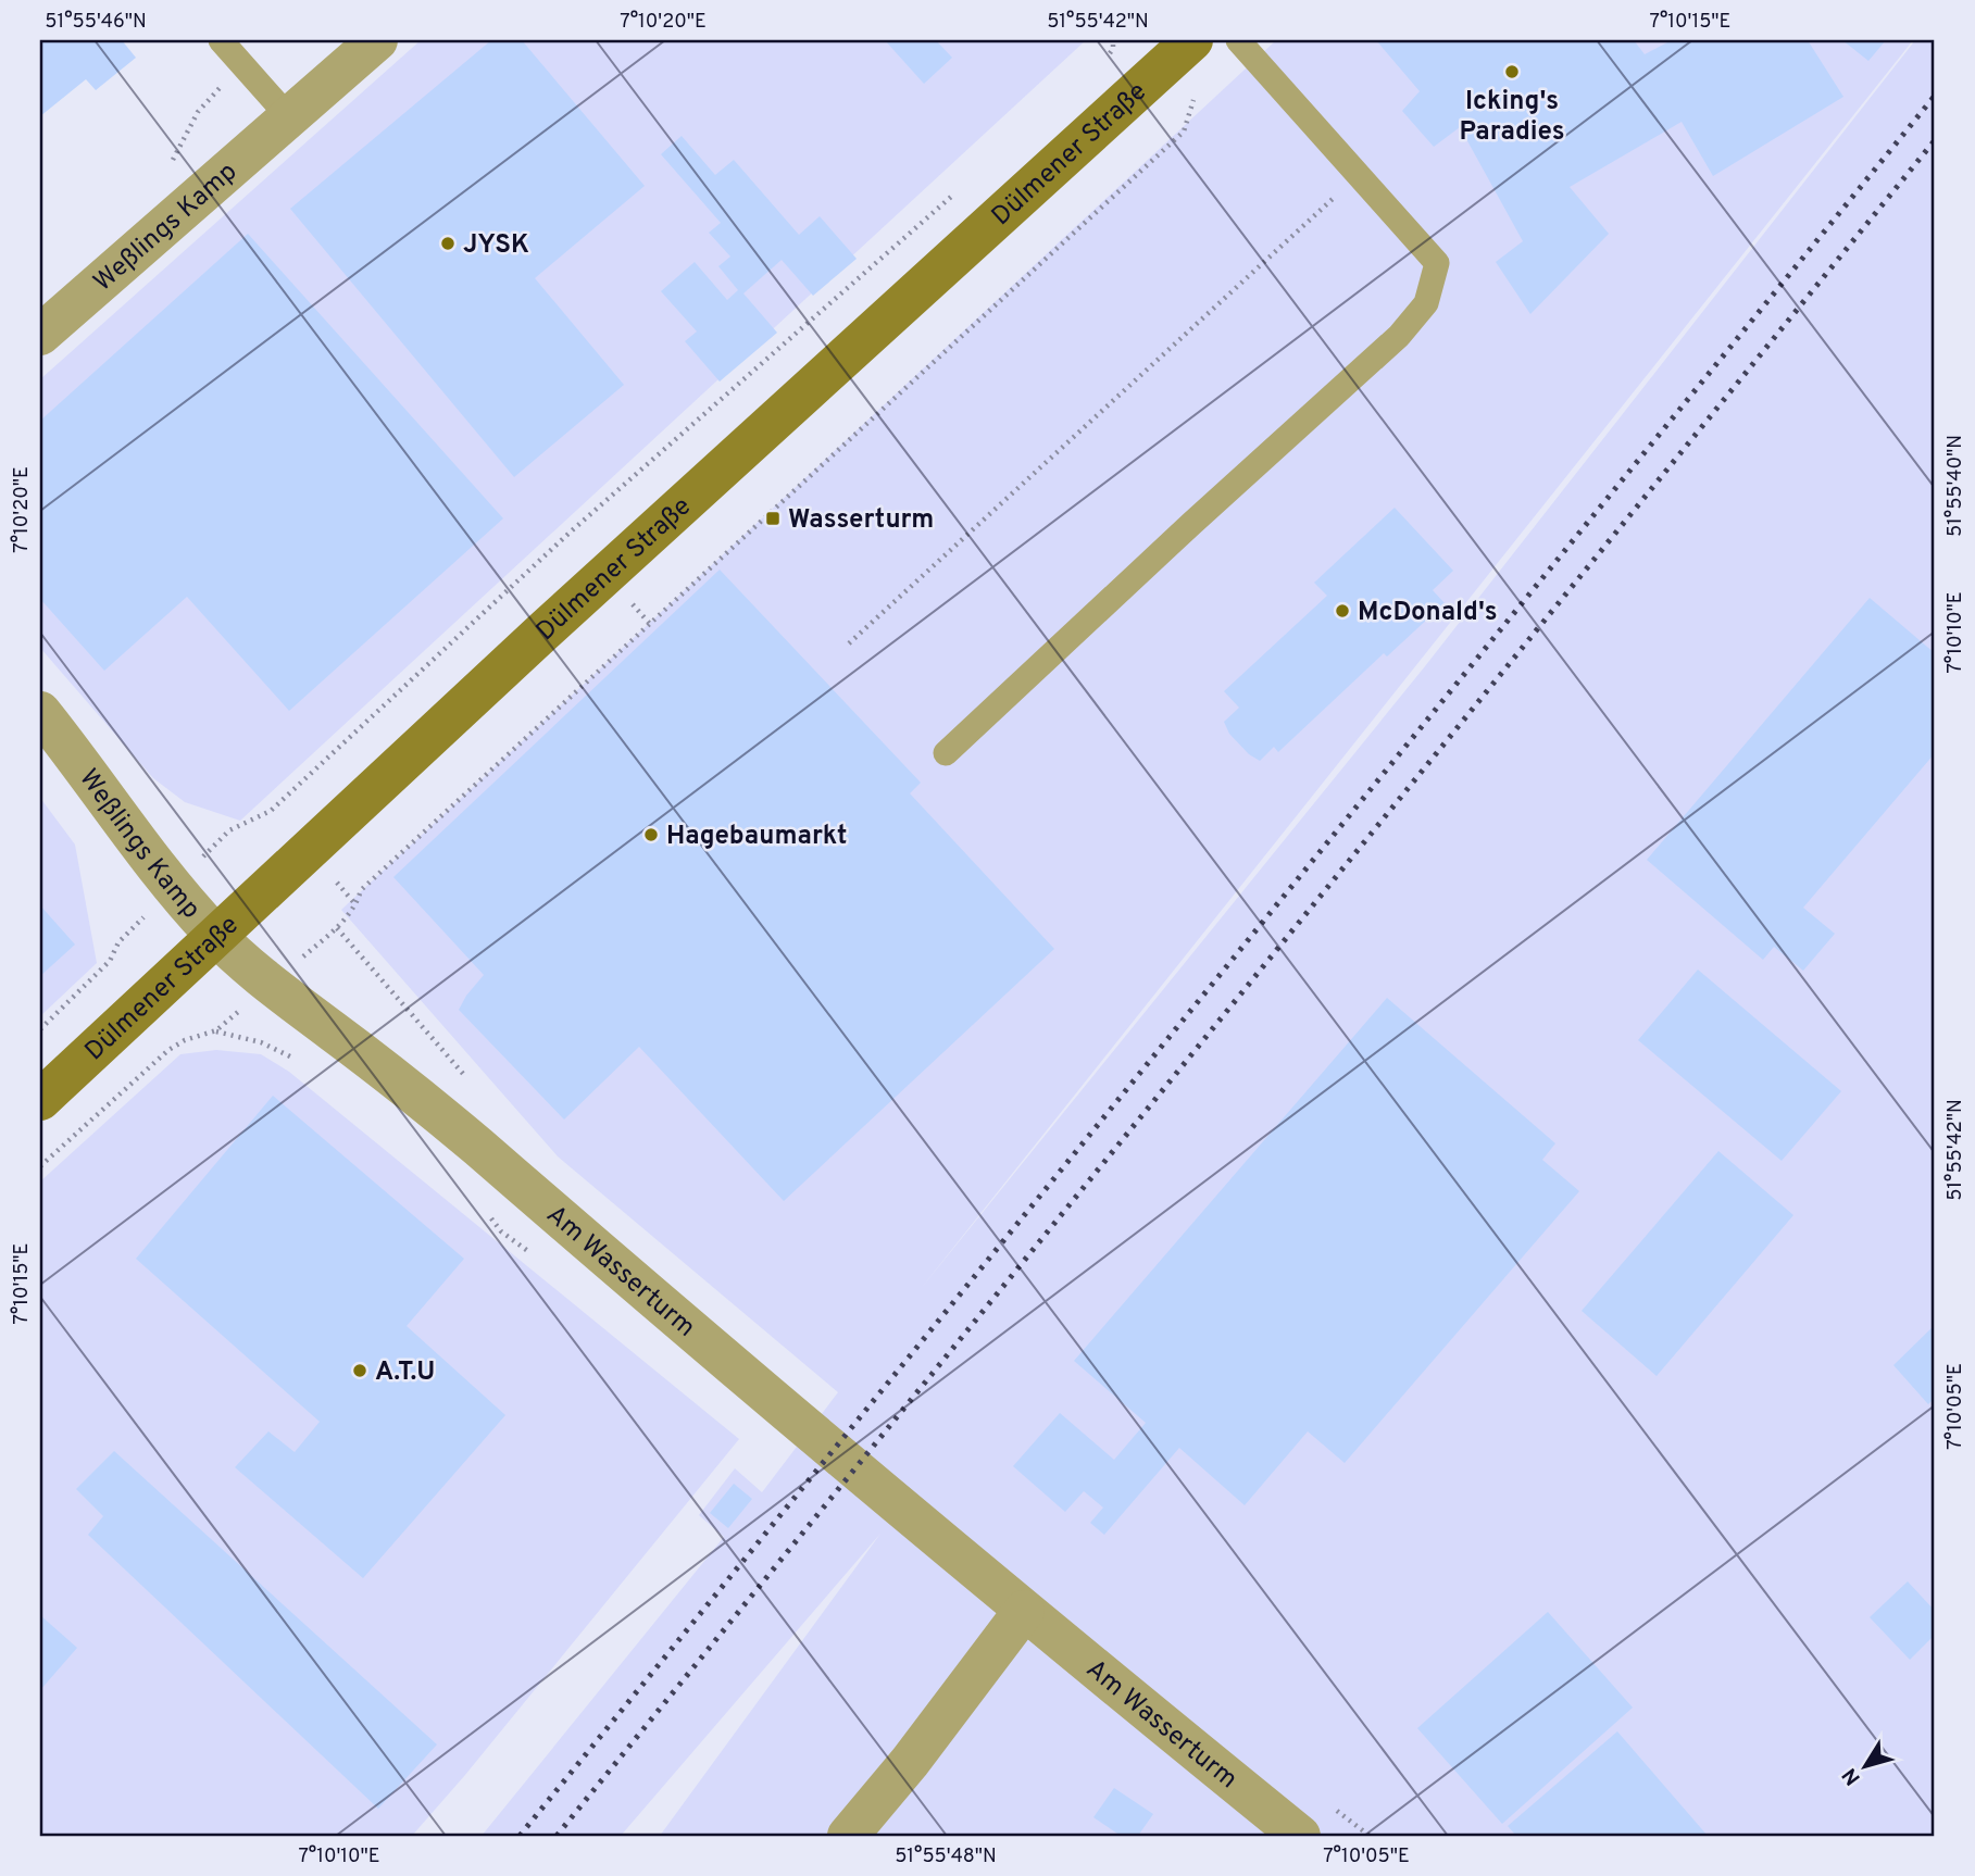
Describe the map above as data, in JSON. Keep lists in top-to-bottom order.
{
  "streets": {
    "street": ["Dülmener Straße", "Weßlings Kamp", "Am Wasserturm"]
  },
  "crossings": [
    ["Dülmener Straße", "Weßlings Kamp"],
    ["Dülmener Straße", "Am Wasserturm"],
    ["Weßlings Kamp", "Am Wasserturm"]
  ],
  "places": {
    "other": [
      "Icking's Paradies",
      "JYSK",
      "McDonald's",
      "Hagebaumarkt",
      "A.T.U"
    ],
    "transit": ["Wasserturm"]
  },
  "north": "bottom left",
  "coordinates": [
    "51°55'46\"N",
    "7°10'20\"E",
    "51°55'42\"N",
    "7°10'15\"E",
    "51°55'40\"N",
    "7°10'10\"E",
    "7°10'05\"E",
    "51°55'48\"N"
  ]
}
